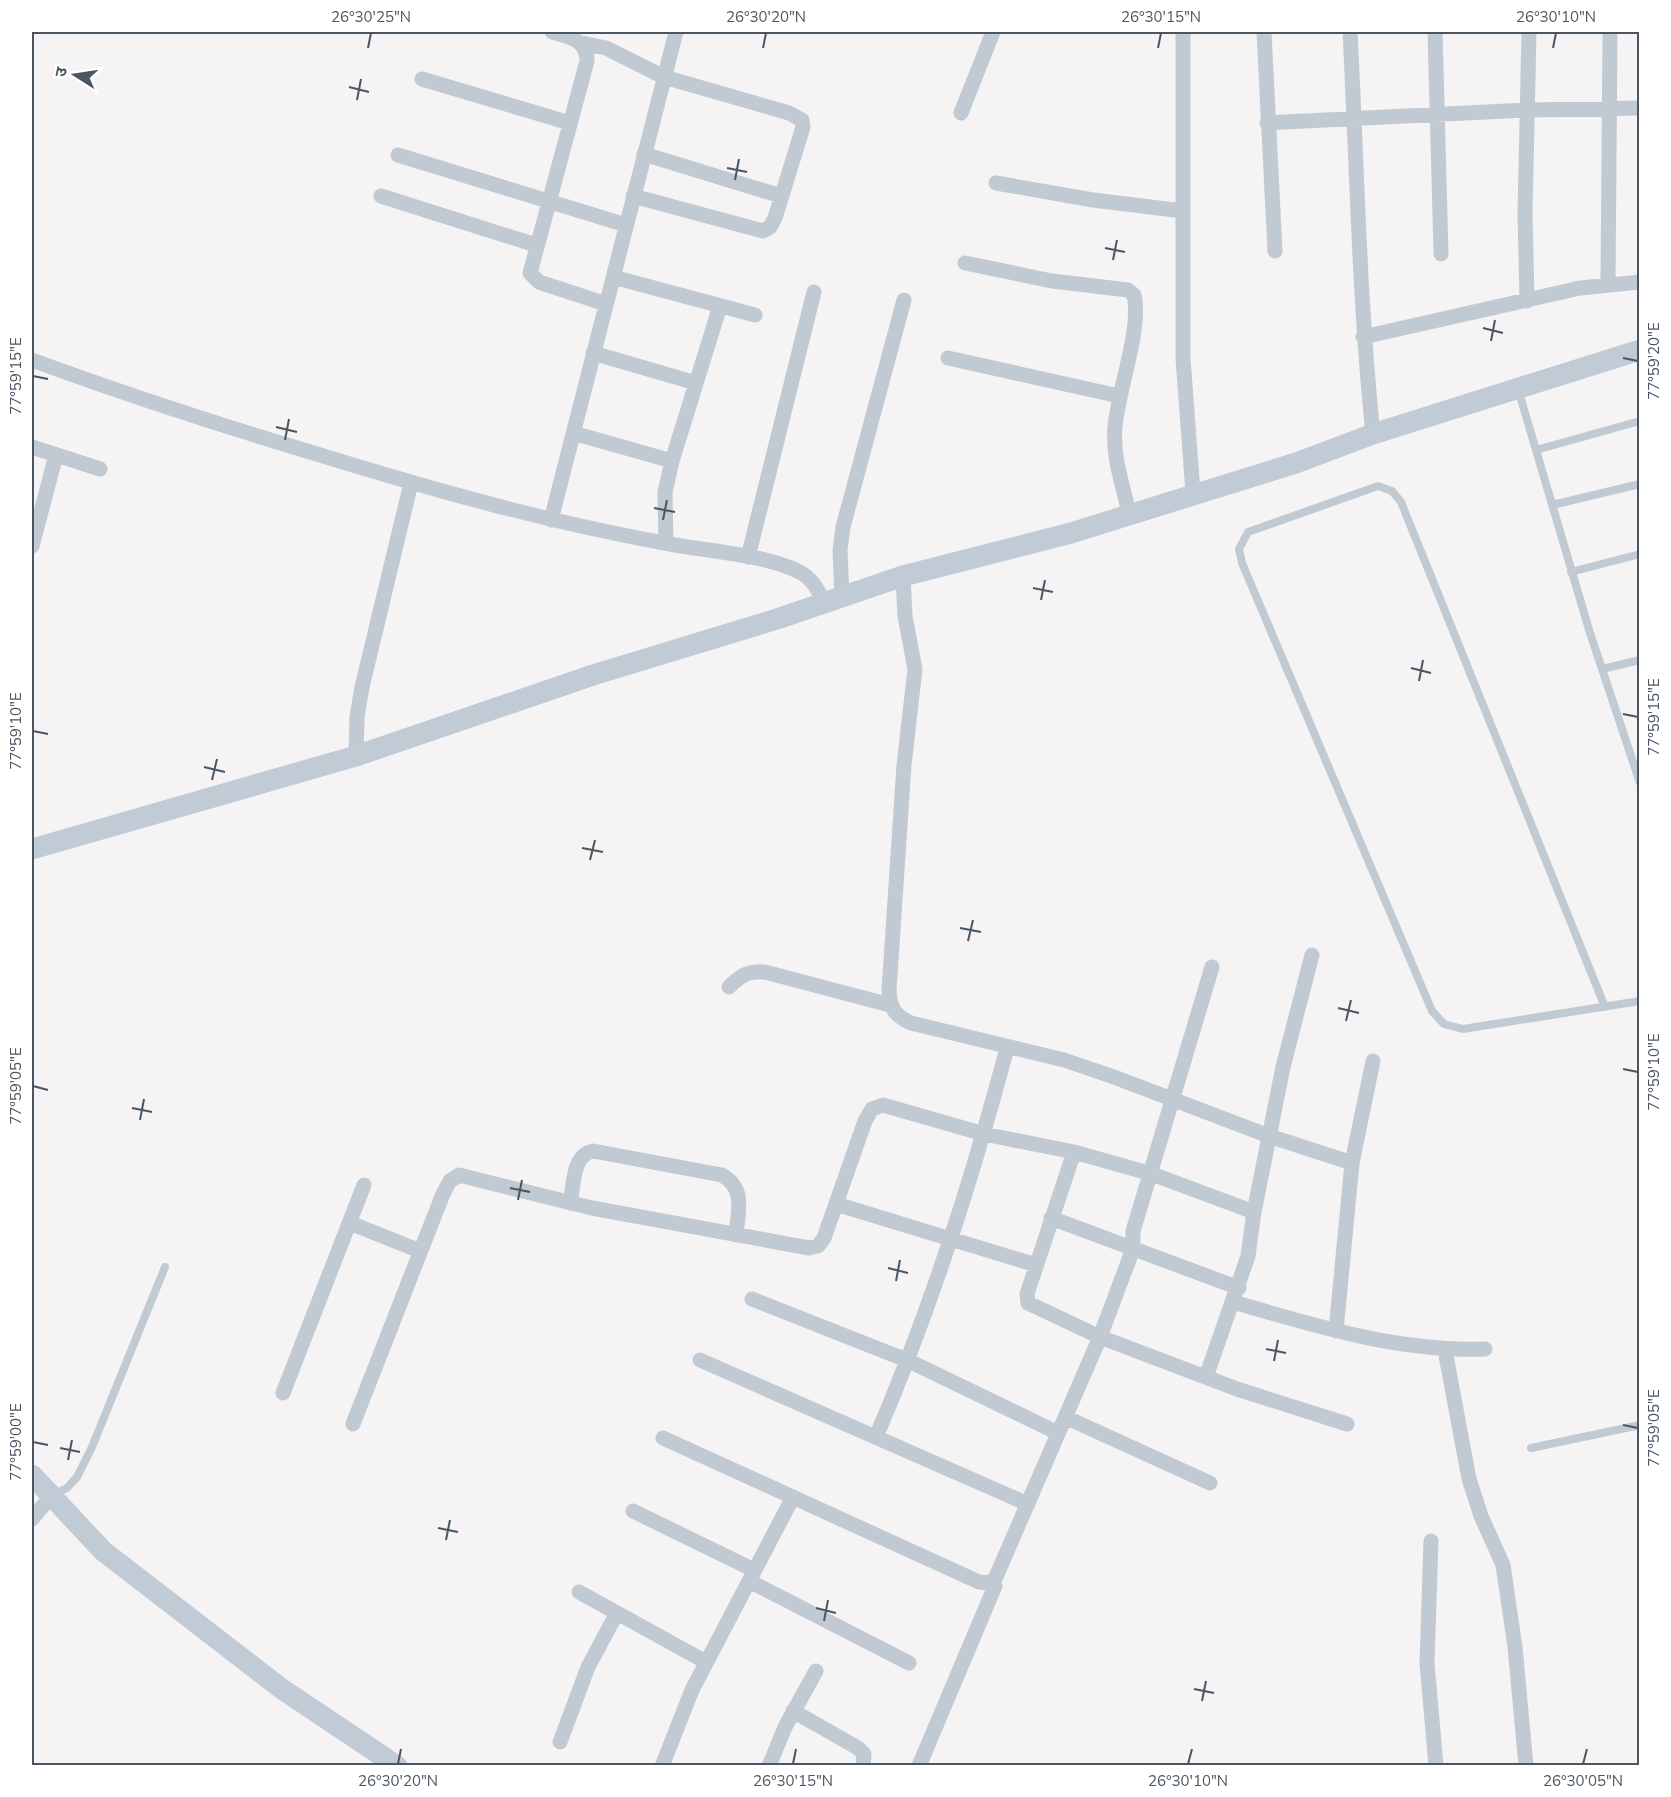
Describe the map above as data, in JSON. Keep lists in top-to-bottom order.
{
  "north": "left",
  "coordinates": [
    "26°30'25\"N",
    "26°30'20\"N",
    "26°30'15\"N",
    "26°30'10\"N",
    "77°59'20\"E",
    "77°59'15\"E",
    "77°59'10\"E",
    "77°59'05\"E",
    "77°59'00\"E",
    "26°30'05\"N"
  ]
}
